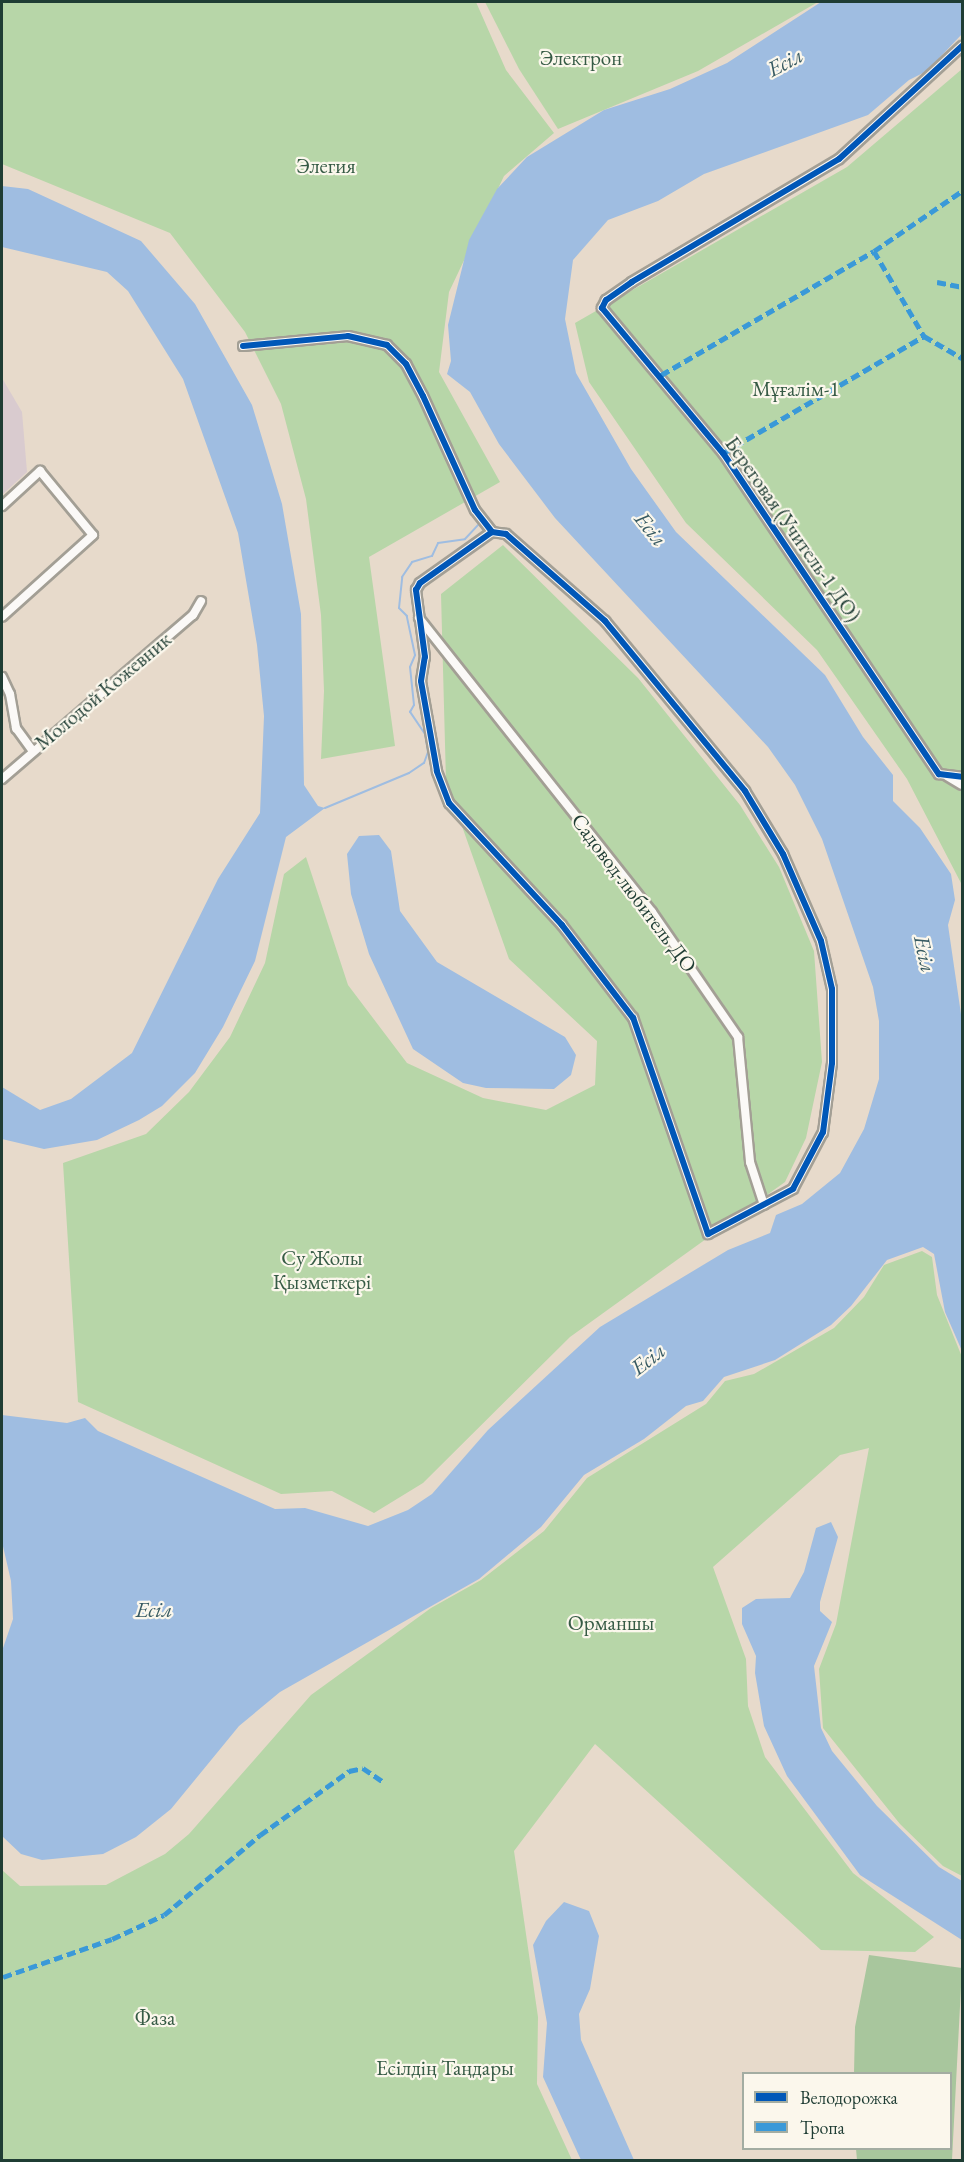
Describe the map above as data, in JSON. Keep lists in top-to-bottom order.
{
  "streets": {
    "street": ["Береговая (Учитель-1 ДО)", "Молодой Кожевник", "Садовод-любитель ДО"]
  },
  "water": ["Есіл"],
  "parks": [
    "Электрон",
    "Элегия",
    "Мұғалім-1",
    "Су Жолы Қызметкері",
    "Орманшы",
    "Фаза",
    "Есілдің Таңдары"
  ],
  "legend": ["Велодорожка", "Тропа"]
}
